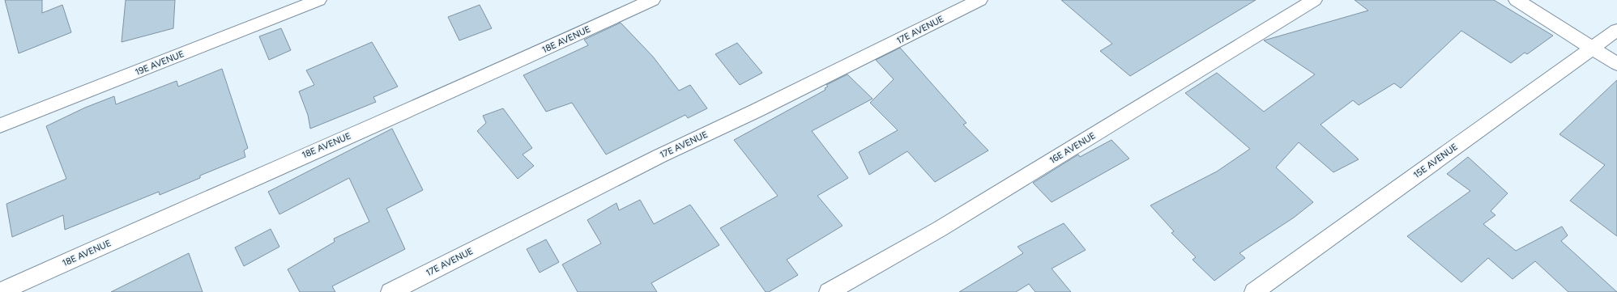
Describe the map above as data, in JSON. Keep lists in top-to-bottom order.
{
  "streets": {
    "street": [
      "17E AVENUE",
      "18E AVENUE",
      "19E AVENUE",
      "16E AVENUE",
      "15E AVENUE"
    ]
  }
}
